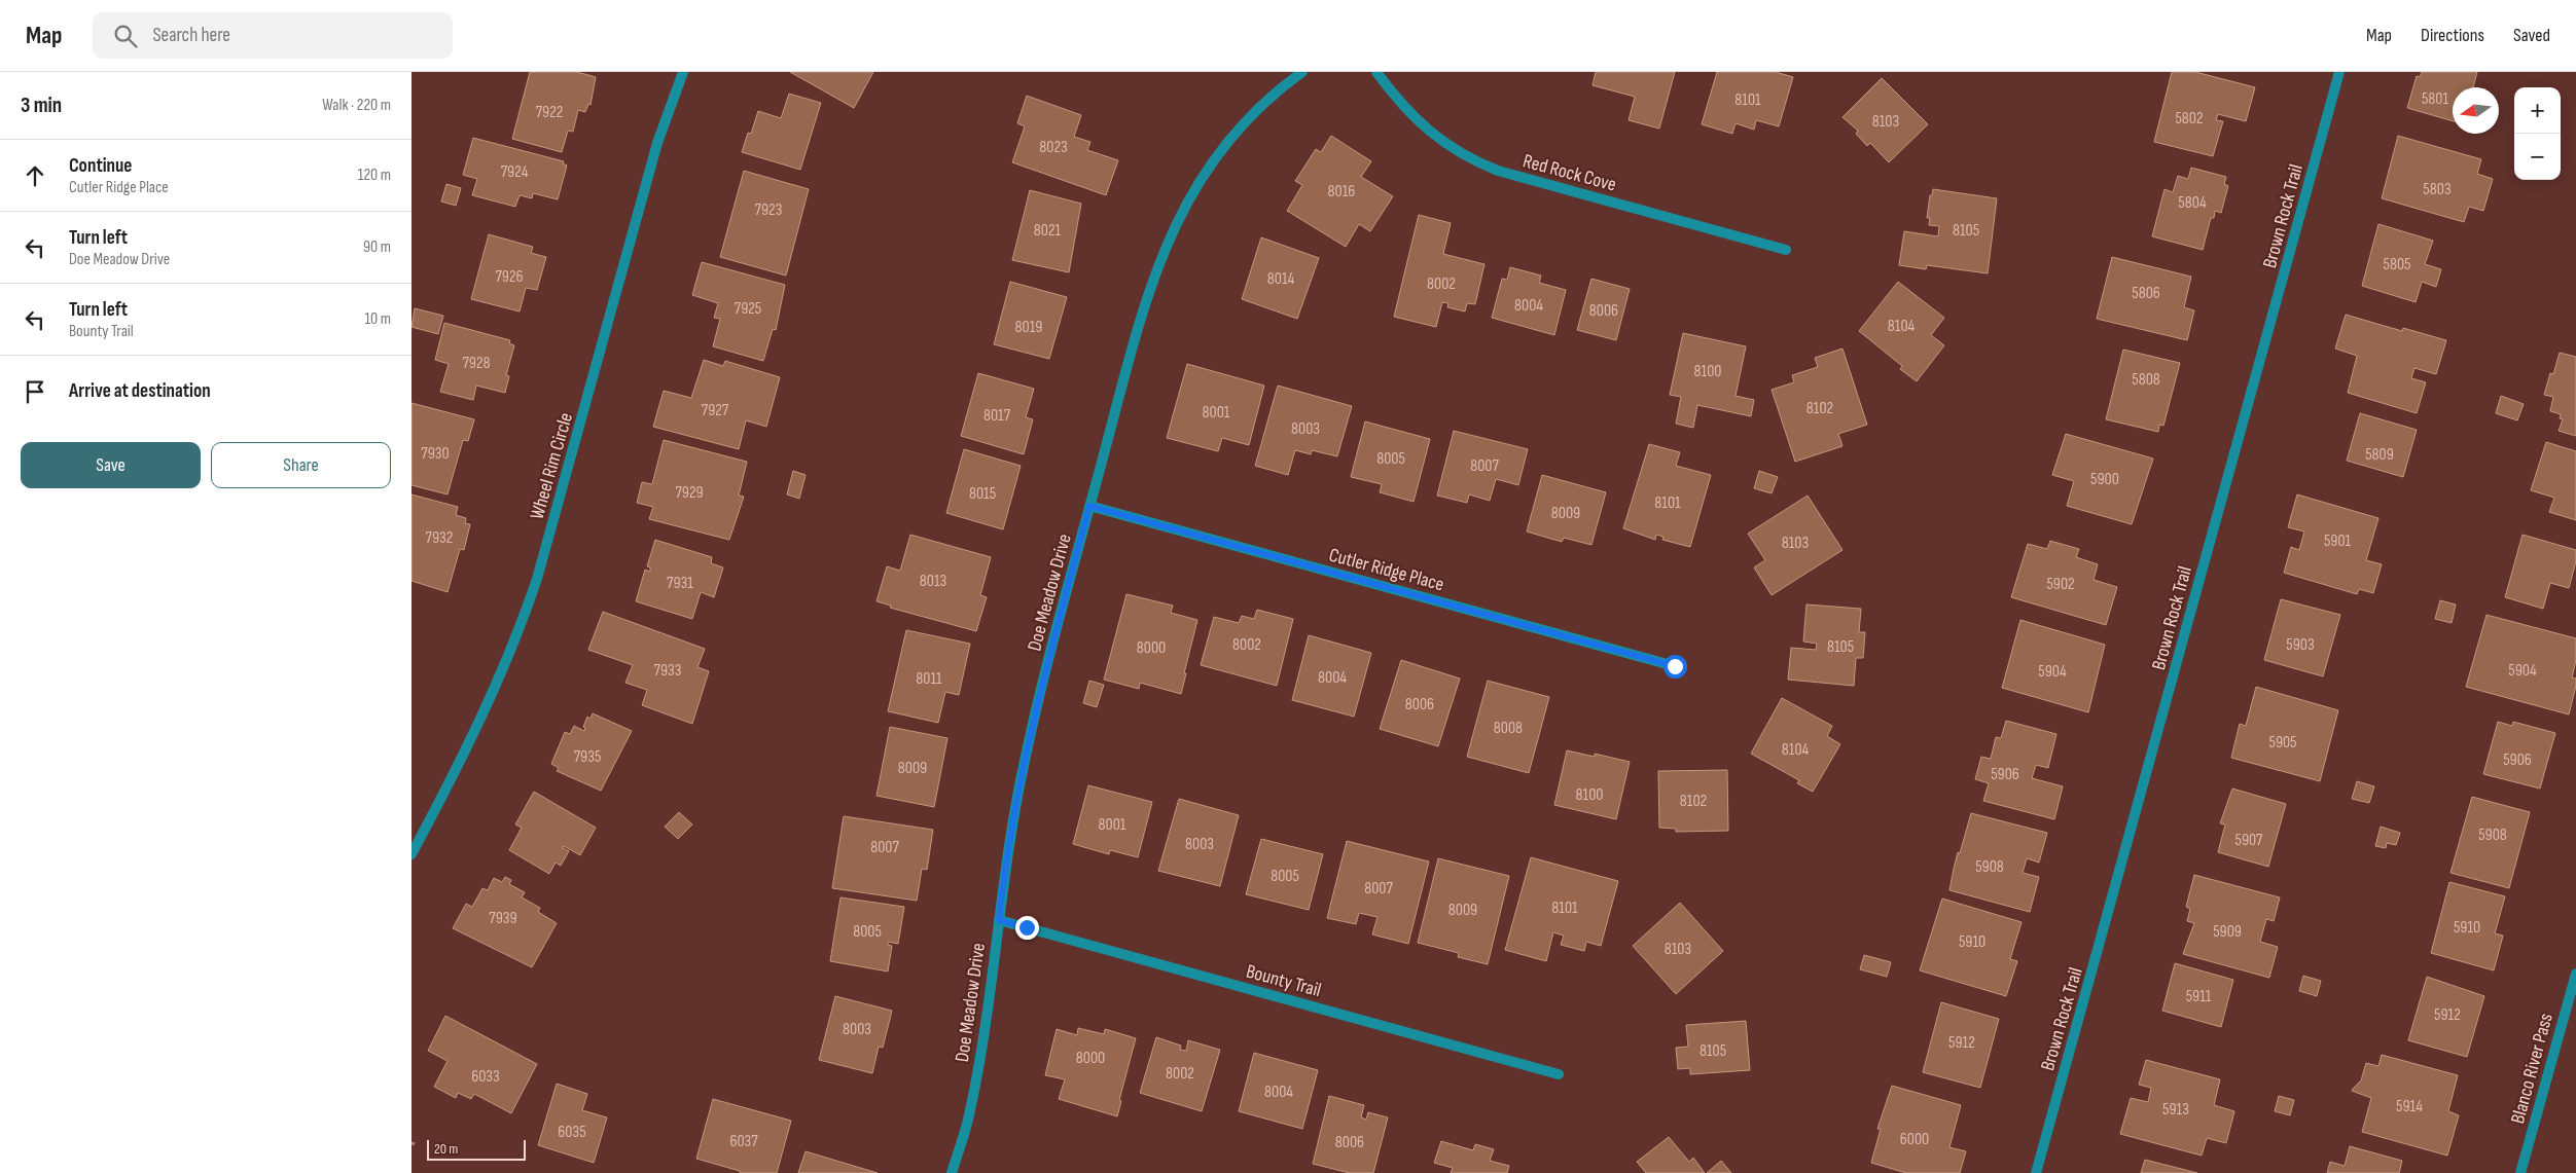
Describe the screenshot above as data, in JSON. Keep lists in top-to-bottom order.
{
  "streets": {
    "street": [
      "Red Rock Cove",
      "Brown Rock Trail",
      "Wheel Rim Circle",
      "Cutler Ridge Place",
      "Doe Meadow Drive",
      "Bounty Trail",
      "Blanco River Pass"
    ]
  },
  "crossings": [
    ["Cutler Ridge Place", "Doe Meadow Drive"],
    ["Doe Meadow Drive", "Bounty Trail"]
  ],
  "house_numbers": [
    "5801",
    "8101",
    "7922",
    "5802",
    "8103",
    "8023",
    "7924",
    "5803",
    "8016",
    "5804",
    "7923",
    "8021",
    "8105",
    "5805",
    "7926",
    "8014",
    "8002",
    "5806",
    "8004",
    "7925",
    "8006",
    "8104",
    "8019",
    "7928",
    "8100",
    "5808",
    "8102",
    "7927",
    "8001",
    "8017",
    "8003",
    "7930",
    "5809",
    "8005",
    "8007",
    "5900",
    "7929",
    "8015",
    "8101",
    "8009",
    "7932",
    "5901",
    "8103",
    "8013",
    "7931",
    "5902",
    "8002",
    "5903",
    "8105",
    "8000",
    "7933",
    "5904",
    "5904",
    "8004",
    "8011",
    "8006",
    "8008",
    "5905",
    "8104",
    "7935",
    "5906",
    "8009",
    "5906",
    "8100",
    "8102",
    "8001",
    "5908",
    "5907",
    "8003",
    "8007",
    "5908",
    "8005",
    "8007",
    "8101",
    "8009",
    "7939",
    "5910",
    "8005",
    "5909",
    "5910",
    "8103",
    "5911",
    "5912",
    "8003",
    "5912",
    "8105",
    "8000",
    "8002",
    "6033",
    "8004",
    "5914",
    "5913",
    "6035",
    "6000",
    "6037",
    "8006"
  ],
  "scale_bar": "20 m",
  "north": "left",
  "page": {
    "header": "Map",
    "search": "Search here",
    "nav": ["Map", "Directions", "Saved"],
    "heading": ["3 min", "Walk · 220 m"],
    "map_buttons": ["+", "−"],
    "list": [
      ["Continue", "Cutler Ridge Place", "120 m"],
      ["Turn left", "Doe Meadow Drive", "90 m"],
      ["Turn left", "Bounty Trail", "10 m"],
      "Arrive at destination"
    ],
    "buttons": ["Save", "Share"],
    "scale": "20 m"
  }
}
